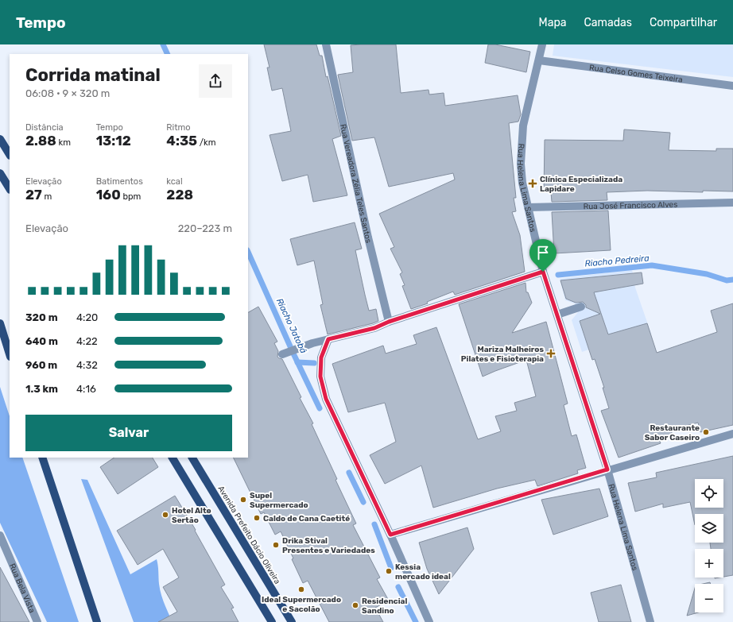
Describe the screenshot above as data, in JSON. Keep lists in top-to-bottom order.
{
  "streets": {
    "main road": ["Avenida Prefeito Dácio Oliveira"],
    "street": [
      "Rua Celso Gomes Teixeira",
      "Rua Vereadora Zélia Teles Santos",
      "Rua Helena Lima Santos",
      "Rua José Francisco Alves",
      "Rua Bela Vista"
    ]
  },
  "crossings": [
    ["Rua Celso Gomes Teixeira", "Rua Helena Lima Santos"],
    ["Rua Helena Lima Santos", "Rua José Francisco Alves"]
  ],
  "water": ["Riacho Pedreira", "Riacho Jatobá"],
  "places": {
    "health": ["Clínica Especializada Lapidare", "Mariza Malheiros Pilates e Fisioterapia"],
    "other": [
      "Restaurante Sabor Caseiro",
      "Supel Supermercado",
      "Hotel Alto Sertão",
      "Caldo de Cana Caetité",
      "Drika Stival Presentes e Variedades",
      "Kessia mercado ideal",
      "Ideal Supermercado e Sacolão",
      "Residencial Sandino"
    ]
  },
  "page": {
    "header": "Tempo",
    "nav": ["Mapa", "Camadas", "Compartilhar"],
    "heading": ["Corrida matinal", "06:08 · 9 × 320 m"],
    "stats": [
      ["Distância", "2.88 km"],
      ["Tempo", "13:12"],
      ["Ritmo", "4:35 /km"],
      ["Elevação", "27 m"],
      ["Batimentos", "160 bpm"],
      ["kcal", "228"]
    ],
    "chart": ["Elevação", "220–223 m"],
    "list": [
      {
        "name": "320 m",
        "note": "4:20"
      },
      {
        "name": "640 m",
        "note": "4:22"
      },
      {
        "name": "960 m",
        "note": "4:32"
      },
      {
        "name": "1.3 km",
        "note": "4:16"
      }
    ],
    "buttons": "Salvar",
    "map_buttons": ["+", "−"]
  }
}
